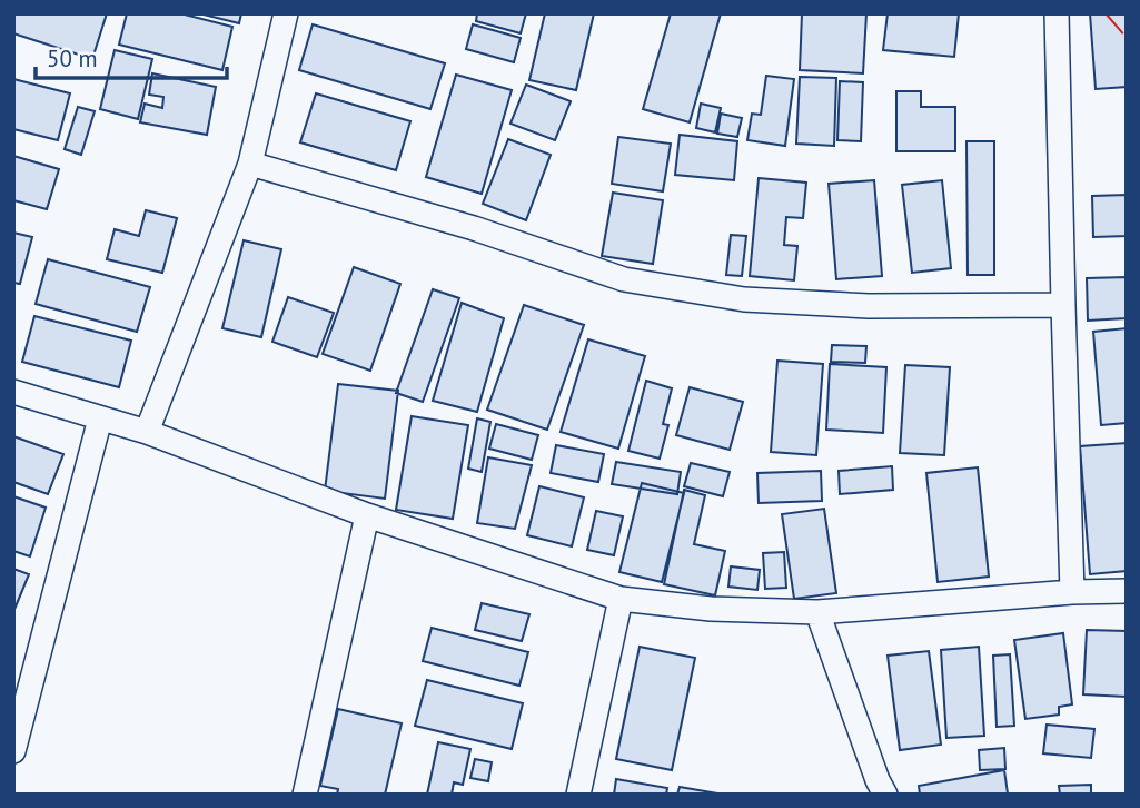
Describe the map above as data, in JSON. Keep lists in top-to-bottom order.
{
  "scale_bar": "50 m"
}
